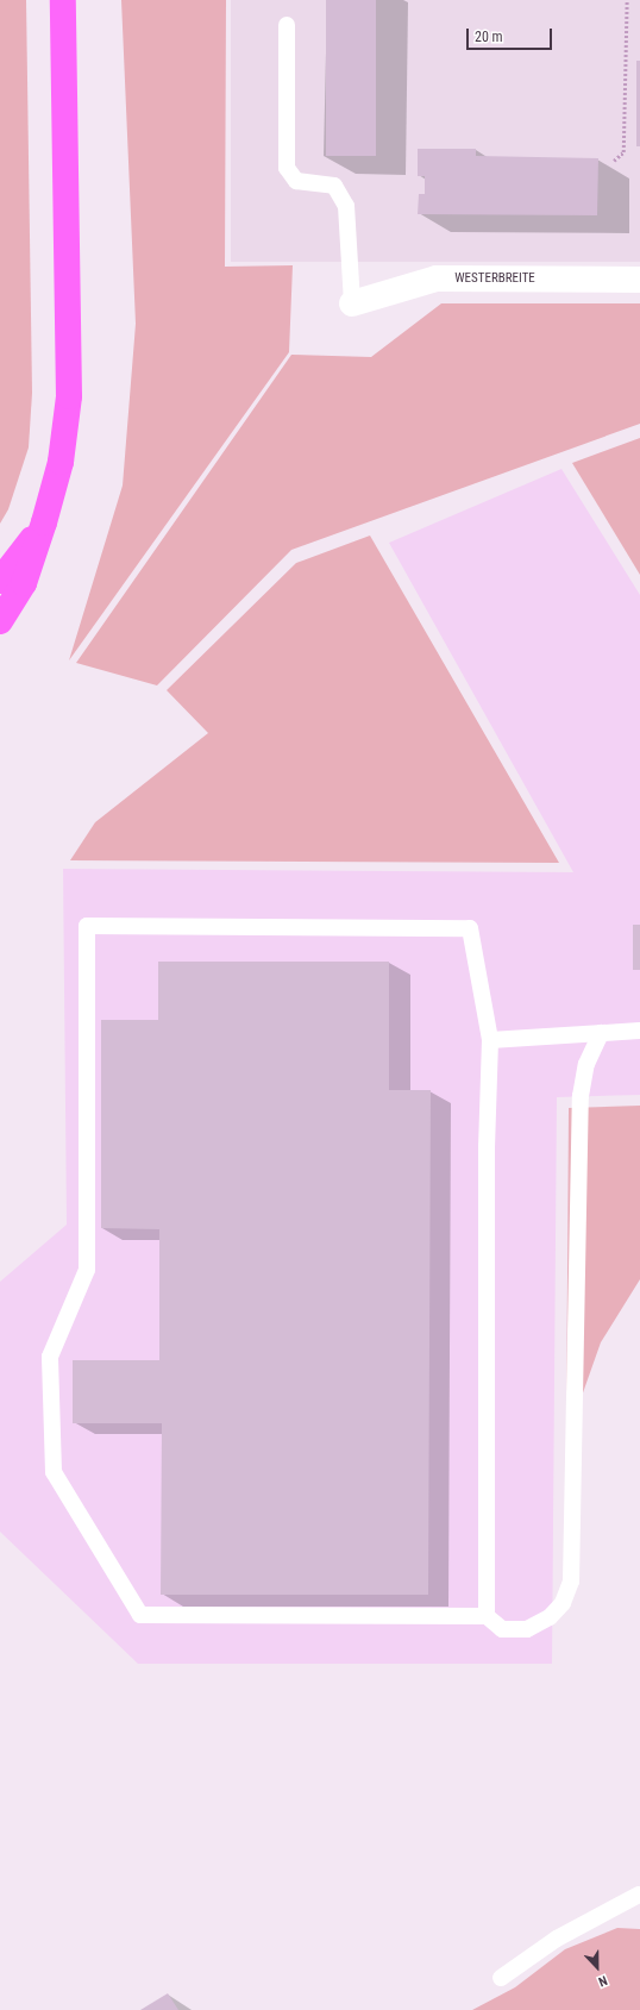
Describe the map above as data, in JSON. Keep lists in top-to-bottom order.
{
  "streets": {
    "street": ["WESTERBREITE"]
  },
  "scale_bar": "20 m",
  "north": "bottom"
}
